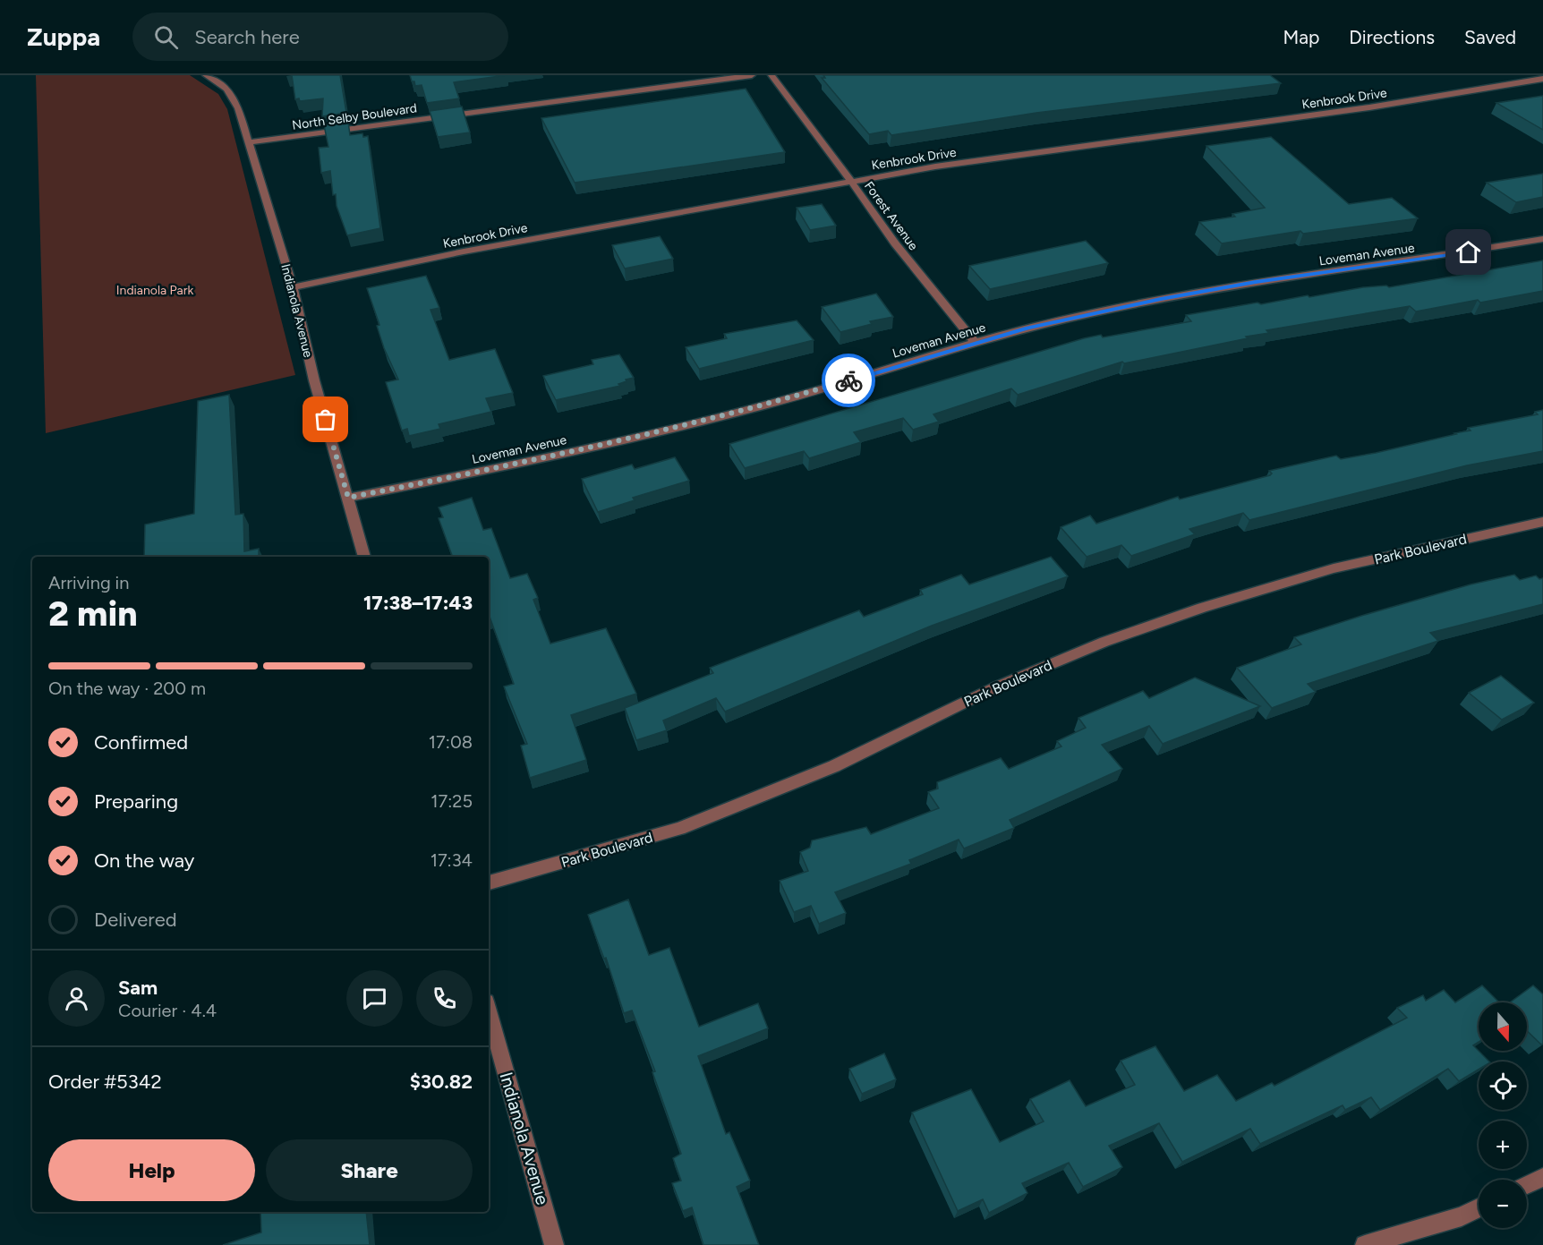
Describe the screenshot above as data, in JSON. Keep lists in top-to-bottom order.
{
  "streets": {
    "street": [
      "Kenbrook Drive",
      "North Selby Boulevard",
      "Forest Avenue",
      "Loveman Avenue",
      "Indianola Avenue",
      "Park Boulevard"
    ]
  },
  "crossings": [
    ["Kenbrook Drive", "Forest Avenue"],
    ["Kenbrook Drive", "Indianola Avenue"],
    ["North Selby Boulevard", "Indianola Avenue"],
    ["Forest Avenue", "Loveman Avenue"],
    ["Loveman Avenue", "Indianola Avenue"]
  ],
  "parks": ["Indianola Park"],
  "north": "bottom",
  "page": {
    "header": "Zuppa",
    "search": "Search here",
    "nav": ["Map", "Directions", "Saved"],
    "heading": ["2 min", "Arriving in", "17:38–17:43"],
    "panel": [
      "Sam",
      "Courier · 4.4",
      "Order #5342",
      "$30.82"
    ],
    "bar": "On the way · 200 m",
    "list": [
      ["Confirmed", "17:08"],
      ["Preparing", "17:25"],
      ["On the way", "17:34"],
      "Delivered"
    ],
    "map_buttons": ["+", "−"],
    "buttons": ["Help", "Share"]
  }
}
